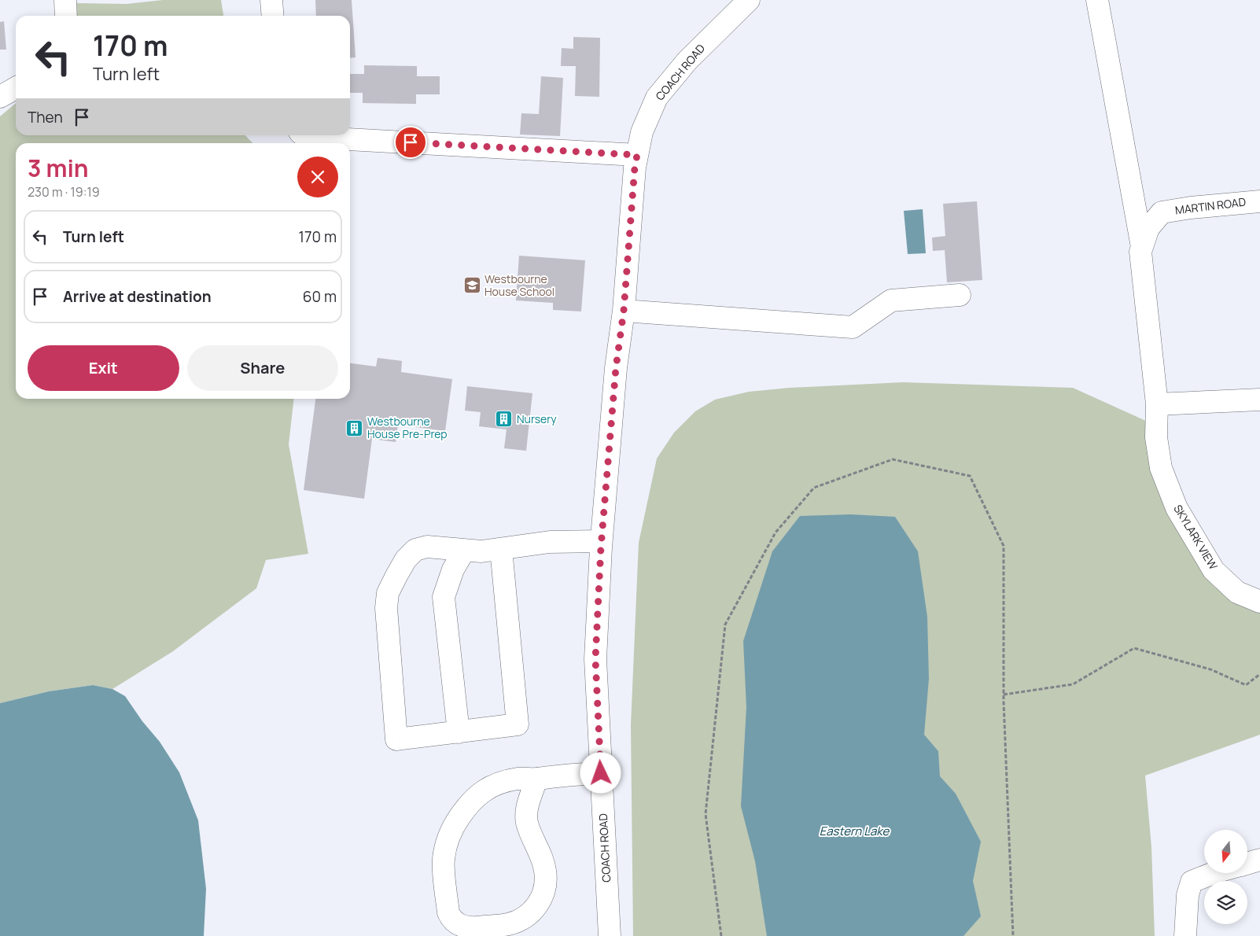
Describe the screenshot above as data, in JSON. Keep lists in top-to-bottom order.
{
  "streets": {
    "street": ["COACH ROAD", "MARTIN ROAD", "SKYLARK VIEW"]
  },
  "crossings": [
    ["MARTIN ROAD", "SKYLARK VIEW"]
  ],
  "water": ["Eastern Lake"],
  "places": {
    "school or university": ["Westbourne House School"],
    "building": ["Nursery", "Westbourne House Pre-Prep"]
  },
  "north": "bottom",
  "page": {
    "turn": ["170 m", "Turn left"],
    "then": "Then",
    "heading": ["3 min", "230 m · 19:19"],
    "list": [
      {
        "name": "Turn left",
        "value": "170 m"
      },
      {
        "name": "Arrive at destination",
        "value": "60 m"
      }
    ],
    "buttons": ["Exit", "Share"]
  }
}
